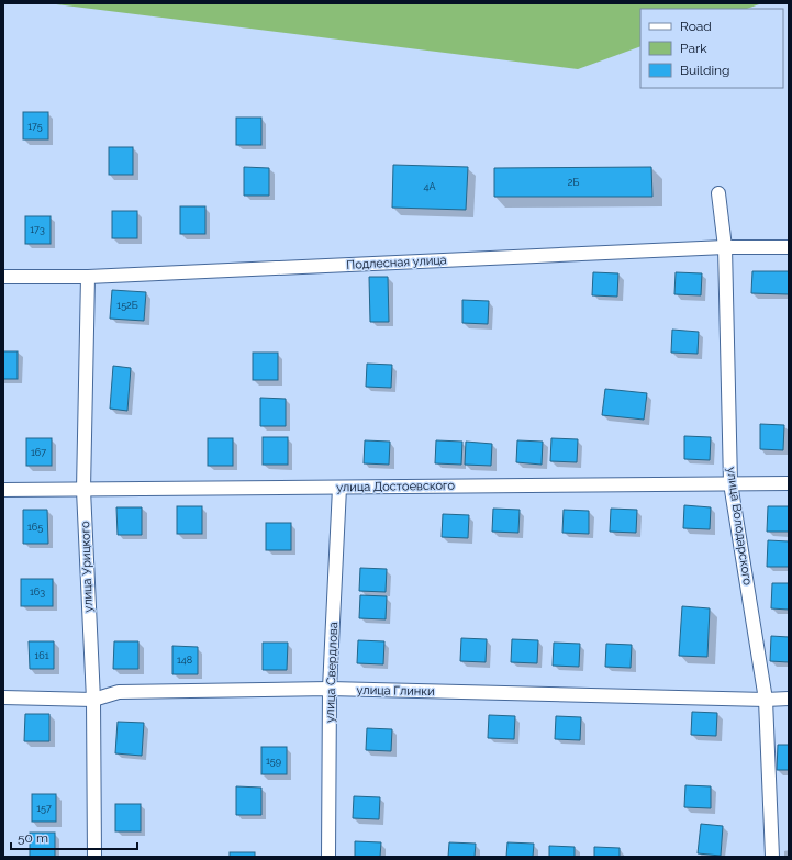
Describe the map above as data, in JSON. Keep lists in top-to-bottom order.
{
  "streets": {
    "street": [
      "Подлесная улица",
      "улица Достоевского",
      "улица Володарского",
      "улица Урицкого",
      "улица Свердлова",
      "улица Глинки"
    ]
  },
  "crossings": [
    ["Подлесная улица", "улица Володарского"],
    ["Подлесная улица", "улица Урицкого"],
    ["улица Достоевского", "улица Володарского"],
    ["улица Достоевского", "улица Урицкого"],
    ["улица Достоевского", "улица Свердлова"],
    ["улица Володарского", "улица Глинки"],
    ["улица Урицкого", "улица Глинки"],
    ["улица Свердлова", "улица Глинки"]
  ],
  "house_numbers": [
    "175",
    "2Б",
    "4А",
    "173",
    "152Б",
    "167",
    "165",
    "163",
    "161",
    "148",
    "159",
    "157"
  ],
  "legend": ["Road", "Park", "Building"],
  "scale_bar": "50 m"
}
